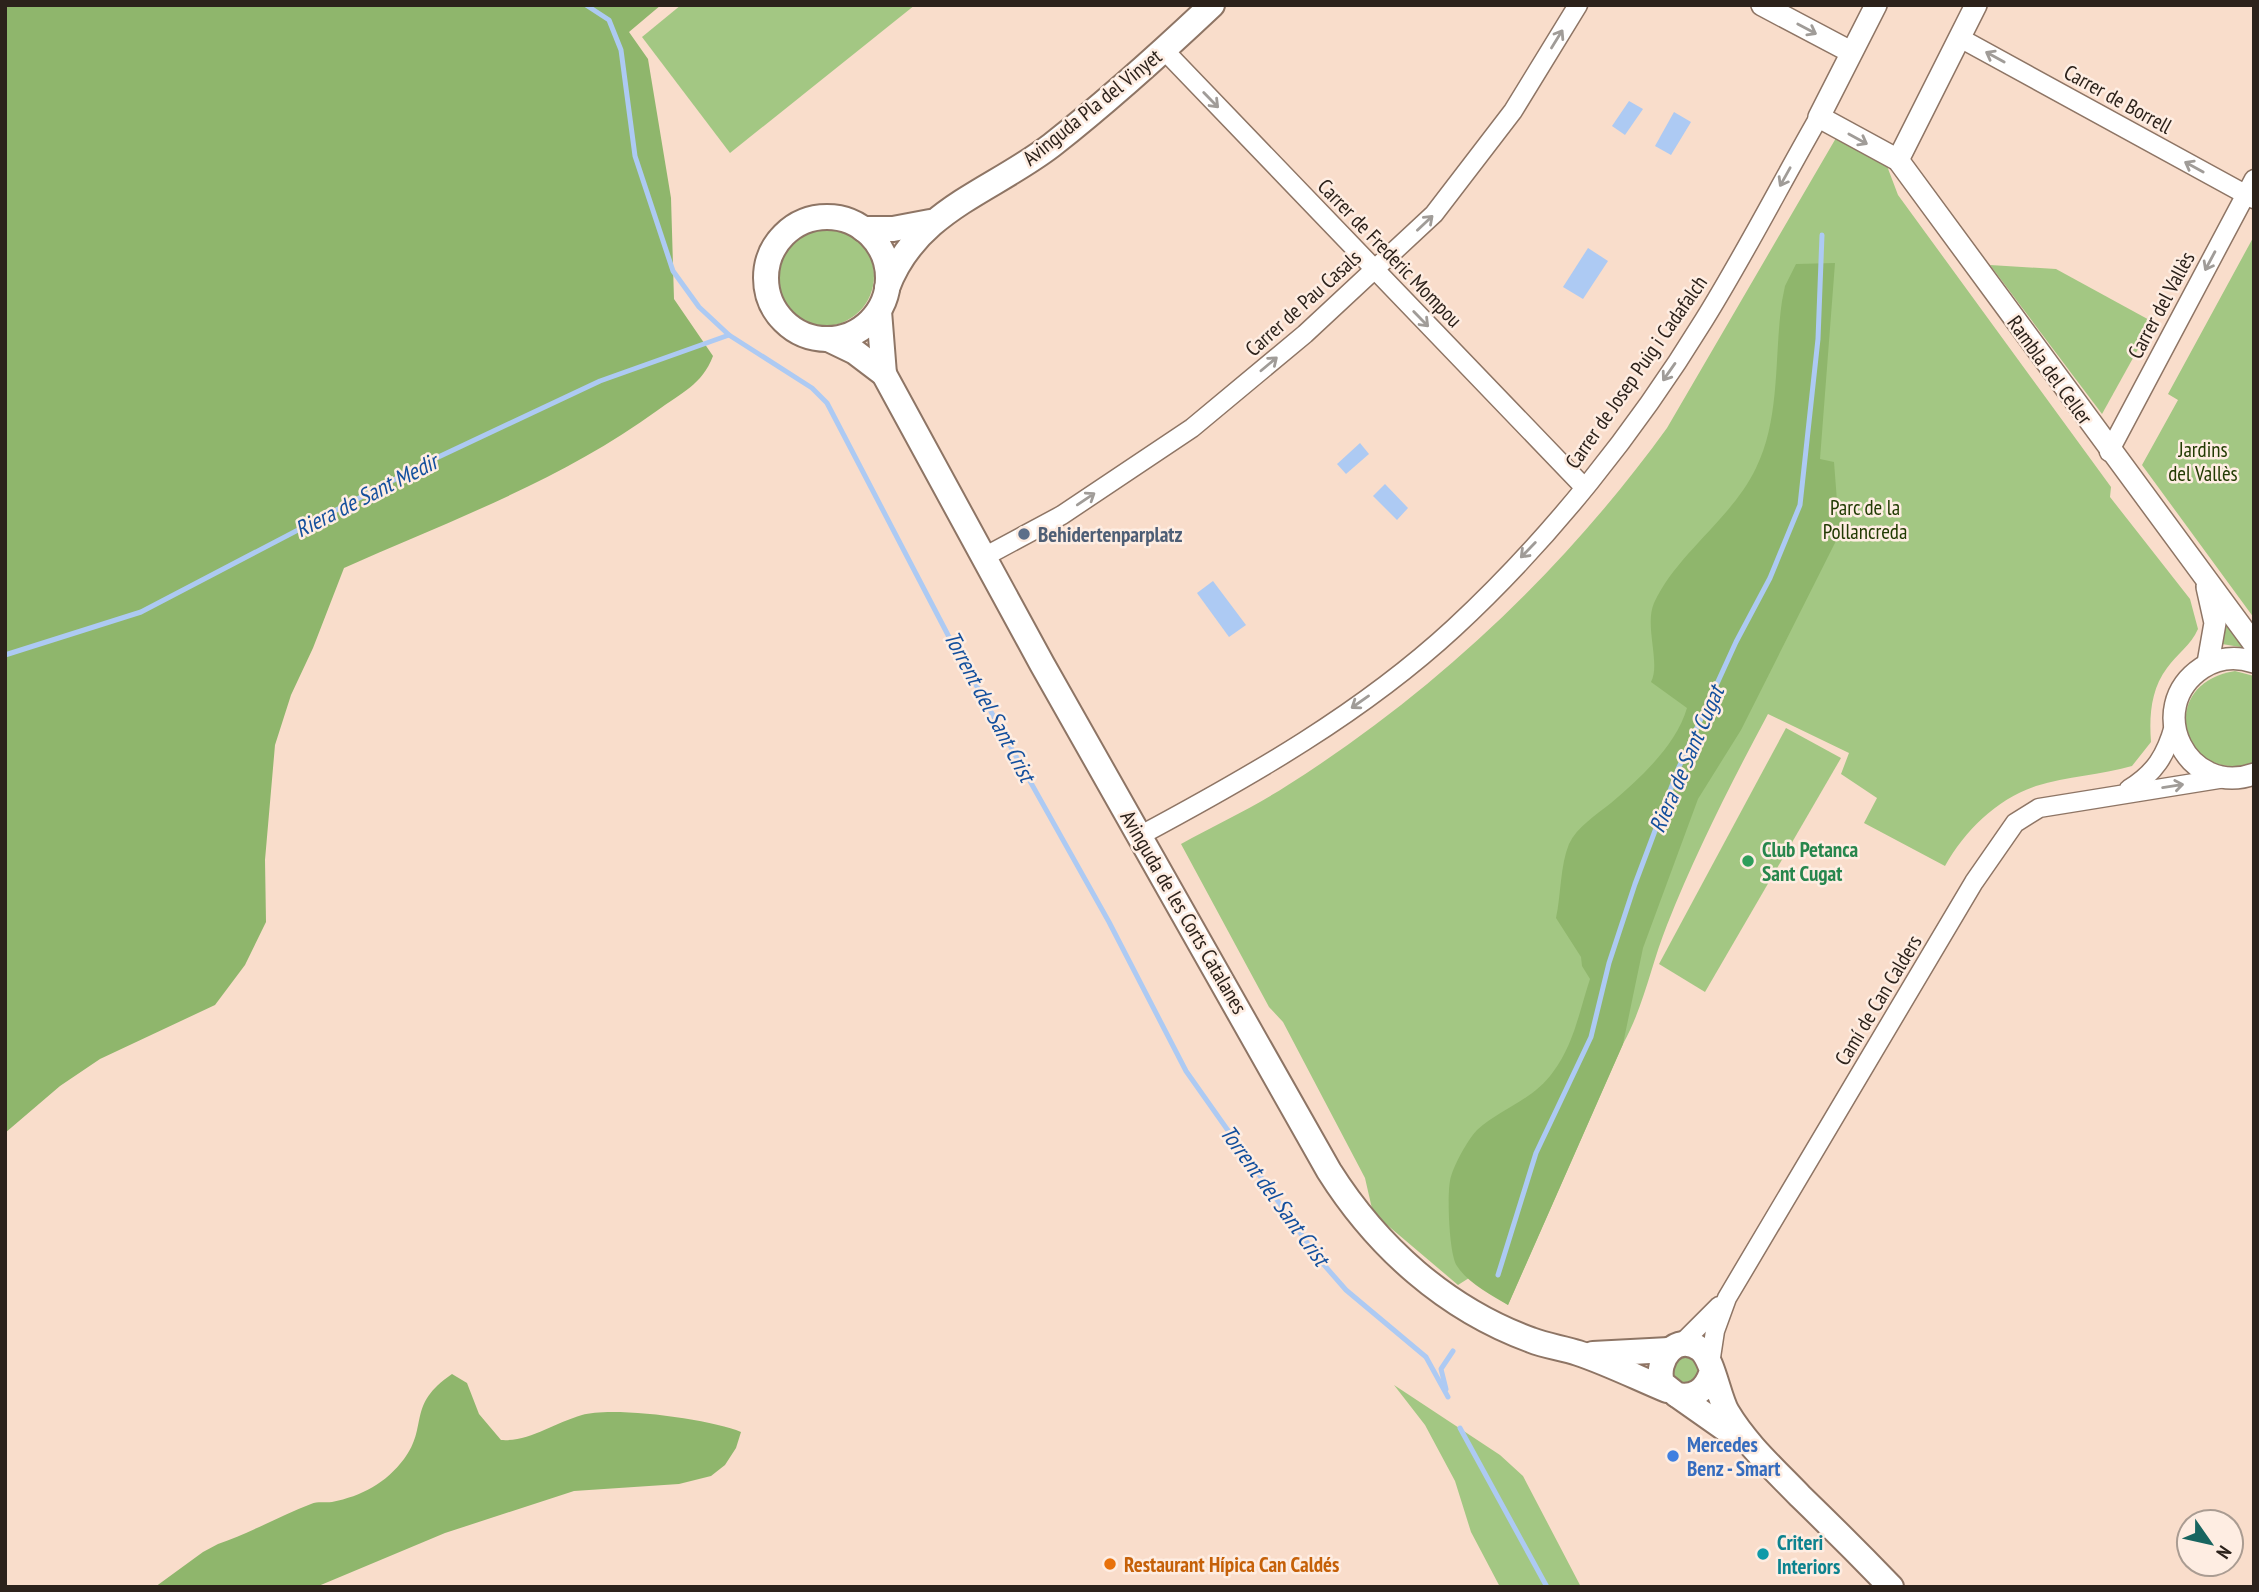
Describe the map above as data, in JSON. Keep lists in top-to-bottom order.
{
  "streets": {
    "main road": ["Avinguda Pla del Vinyet", "Avinguda de les Corts Catalanes"],
    "street": [
      "Carrer de Borrell",
      "Carrer de Frederic Mompou",
      "Carrer de Pau Casals",
      "Carrer del Vallès",
      "Rambla del Celler",
      "Carrer de Josep Puig i Cadafalch",
      "Camí de Can Calders"
    ]
  },
  "crossings": [
    ["Carrer de Borrell", "Carrer del Vallès"],
    ["Avinguda Pla del Vinyet", "Carrer de Frederic Mompou"],
    ["Avinguda Pla del Vinyet", "Avinguda de les Corts Catalanes"],
    ["Carrer de Frederic Mompou", "Carrer de Pau Casals"],
    ["Carrer de Frederic Mompou", "Carrer de Josep Puig i Cadafalch"],
    ["Carrer de Pau Casals", "Avinguda de les Corts Catalanes"],
    ["Carrer del Vallès", "Rambla del Celler"],
    ["Rambla del Celler", "Carrer de Josep Puig i Cadafalch"],
    ["Carrer de Josep Puig i Cadafalch", "Avinguda de les Corts Catalanes"],
    ["Avinguda de les Corts Catalanes", "Camí de Can Calders"]
  ],
  "one_way": [
    "Carrer de Borrell",
    "Carrer de Frederic Mompou",
    "Carrer de Pau Casals",
    "Carrer del Vallès",
    "Carrer de Josep Puig i Cadafalch"
  ],
  "water": ["Riera de Sant Medir", "Torrent del Sant Crist", "Riera de Sant Cugat"],
  "parks": ["Jardins del Vallès", "Parc de la Pollancreda"],
  "places": [
    "Behidertenparplatz",
    "Club Petanca Sant Cugat",
    "Mercedes Benz - Smart",
    "Criteri Interiors",
    "Restaurant Hípica Can Caldés"
  ],
  "north": "bottom right"
}
